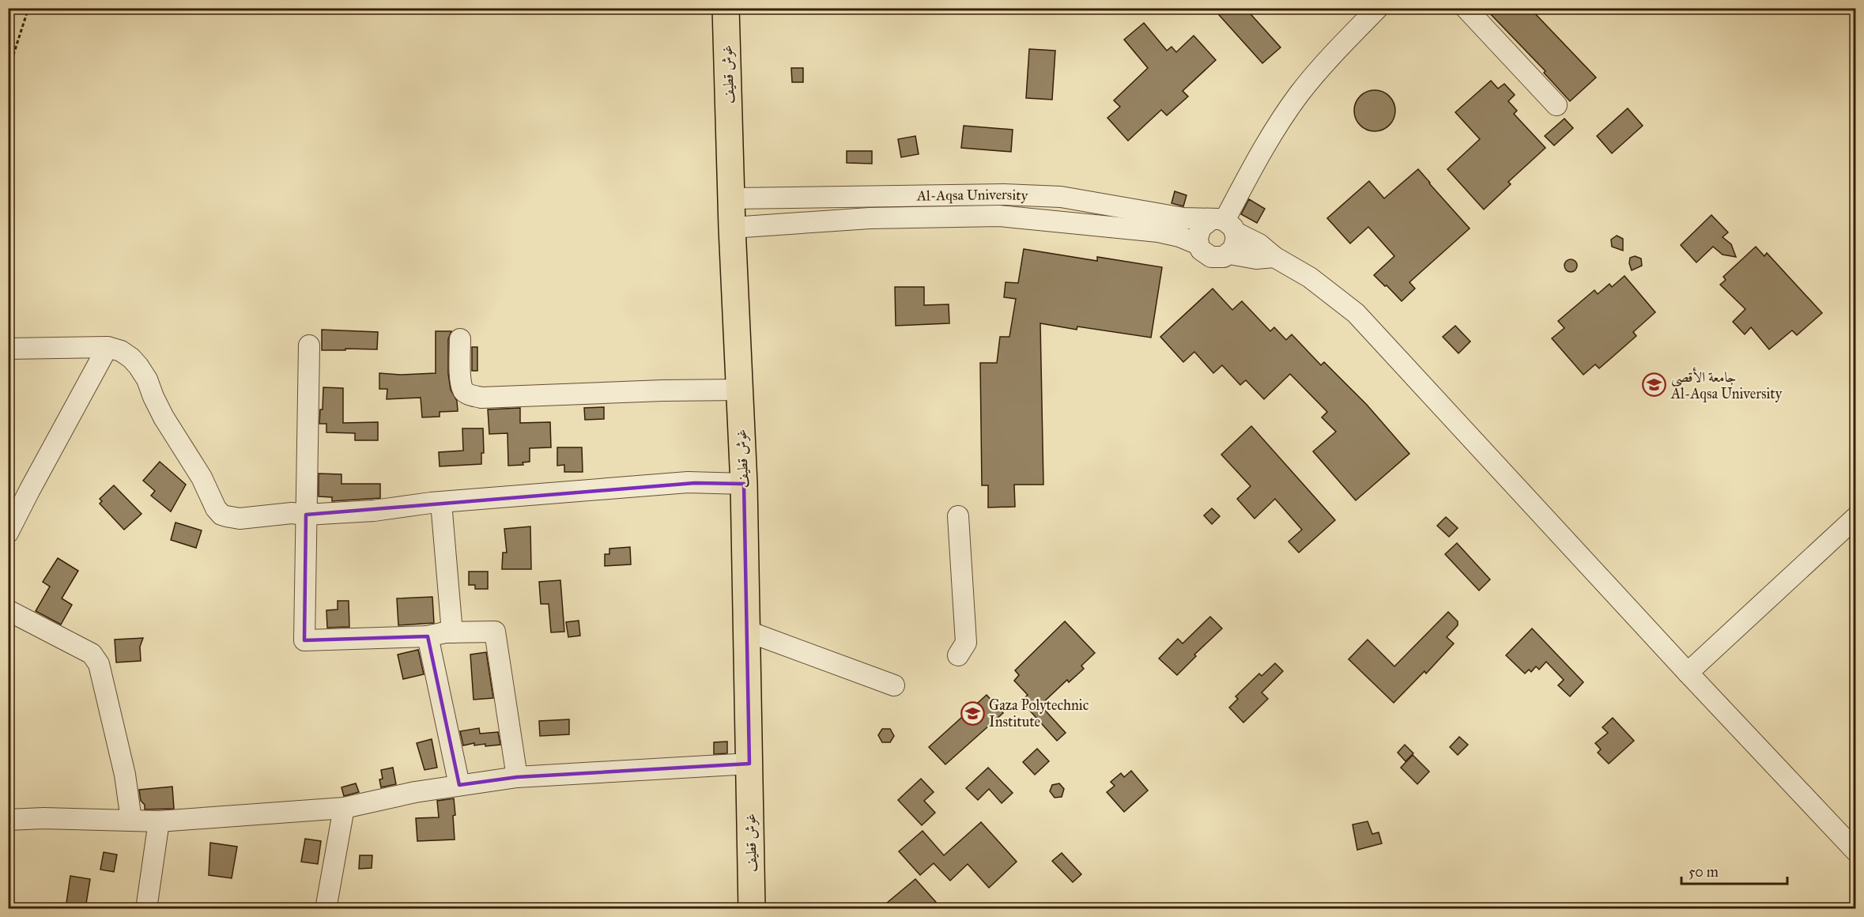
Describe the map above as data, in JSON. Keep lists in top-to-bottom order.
{
  "streets": {
    "main road": ["غوش قطيف"],
    "street": ["Al-Aqsa University"]
  },
  "crossings": [
    ["غوش قطيف", "Al-Aqsa University"]
  ],
  "places": {
    "school or university": ["جامعة الأقصى Al-Aqsa University", "Gaza Polytechnic Institute"]
  },
  "scale_bar": "50 m"
}
